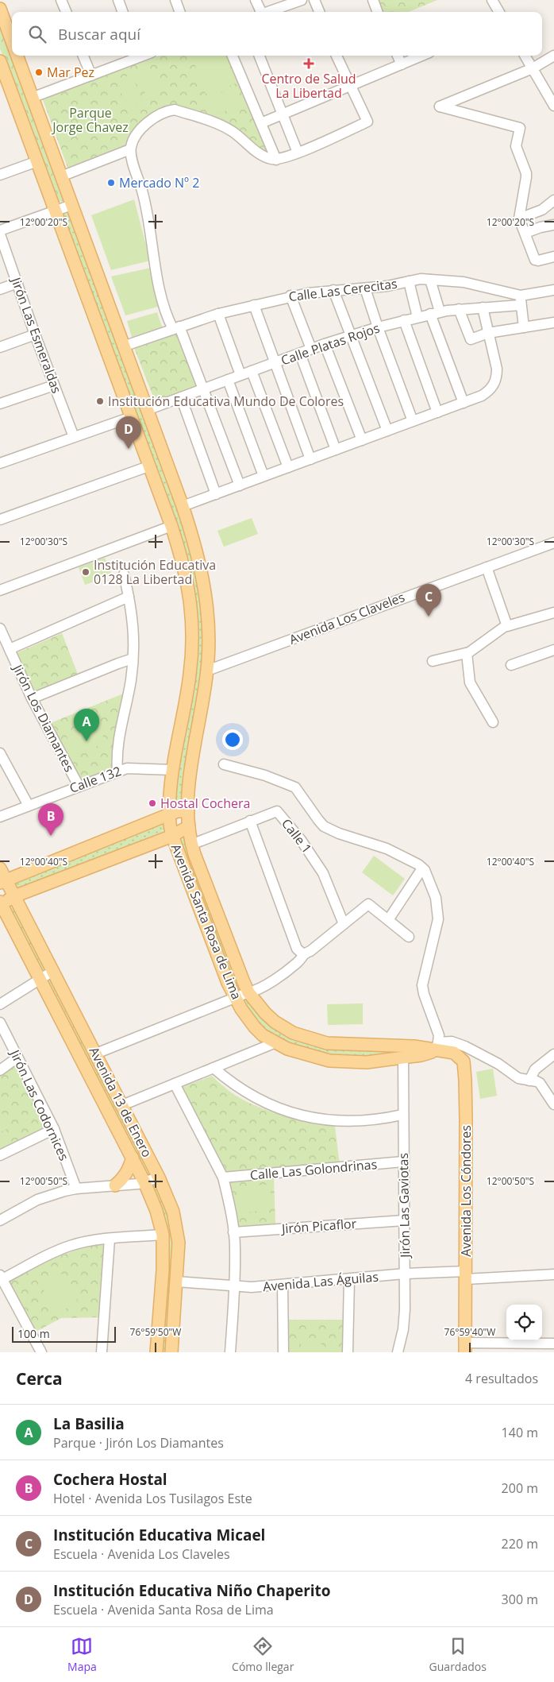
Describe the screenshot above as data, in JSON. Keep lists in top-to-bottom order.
{
  "streets": {
    "main road": ["Avenida Santa Rosa de Lima", "Avenida 13 de Enero", "Avenida Los Cóndores"],
    "street": [
      "Calle Las Cerecitas",
      "Jirón Las Esmeraldas",
      "Calle Platas Rojos",
      "Avenida Los Claveles",
      "Jirón Los Diamantes",
      "Calle 132",
      "Calle 1",
      "Jirón Las Codornices",
      "Calle Las Golondrinas",
      "Jirón Las Gaviotas",
      "Jirón Picaflor",
      "Avenida Las Águilas"
    ]
  },
  "crossings": [
    ["Calle Las Cerecitas", "Calle Platas Rojos"],
    ["Calle Las Cerecitas", "Avenida Santa Rosa de Lima"],
    ["Calle Platas Rojos", "Avenida Santa Rosa de Lima"],
    ["Avenida Los Claveles", "Avenida Santa Rosa de Lima"],
    ["Jirón Los Diamantes", "Calle 132"],
    ["Calle 132", "Avenida Santa Rosa de Lima"],
    ["Calle 1", "Avenida Santa Rosa de Lima"],
    ["Avenida Santa Rosa de Lima", "Avenida Los Cóndores"],
    ["Avenida Santa Rosa de Lima", "Jirón Las Gaviotas"],
    ["Avenida 13 de Enero", "Avenida Las Águilas"],
    ["Calle Las Golondrinas", "Jirón Las Gaviotas"],
    ["Avenida Los Cóndores", "Avenida Las Águilas"],
    ["Jirón Las Gaviotas", "Jirón Picaflor"],
    ["Jirón Las Gaviotas", "Avenida Las Águilas"]
  ],
  "parks": ["Parque Jorge Chavez"],
  "places": {
    "health": ["Centro de Salud La Libertad"],
    "other": [
      "Mar Pez",
      "Mercado Nº 2",
      "Institución Educativa Mundo De Colores",
      "Institución Educativa 0128 La Libertad",
      "Hostal Cochera"
    ]
  },
  "scale_bar": "100 m",
  "page": {
    "search": "Buscar aquí",
    "pins": [
      "D",
      "C",
      "A",
      "B"
    ],
    "scale": "100 m",
    "heading": ["Cerca", "4 resultados"],
    "list": [
      {
        "mark": "A",
        "name": "La Basilia",
        "note": "Parque · Jirón Los Diamantes",
        "value": "140 m"
      },
      {
        "mark": "B",
        "name": "Cochera Hostal",
        "note": "Hotel · Avenida Los Tusilagos Este",
        "value": "200 m"
      },
      {
        "mark": "C",
        "name": "Institución Educativa Micael",
        "note": "Escuela · Avenida Los Claveles",
        "value": "220 m"
      },
      {
        "mark": "D",
        "name": "Institución Educativa Niño Chaperito",
        "note": "Escuela · Avenida Santa Rosa de Lima",
        "value": "300 m"
      }
    ],
    "nav": ["Mapa", "Cómo llegar", "Guardados"]
  },
  "coordinates": [
    "12°00'20\"S",
    "12°00'30\"S",
    "12°00'40\"S",
    "12°00'50\"S",
    "76°59'50\"W",
    "76°59'40\"W"
  ]
}
